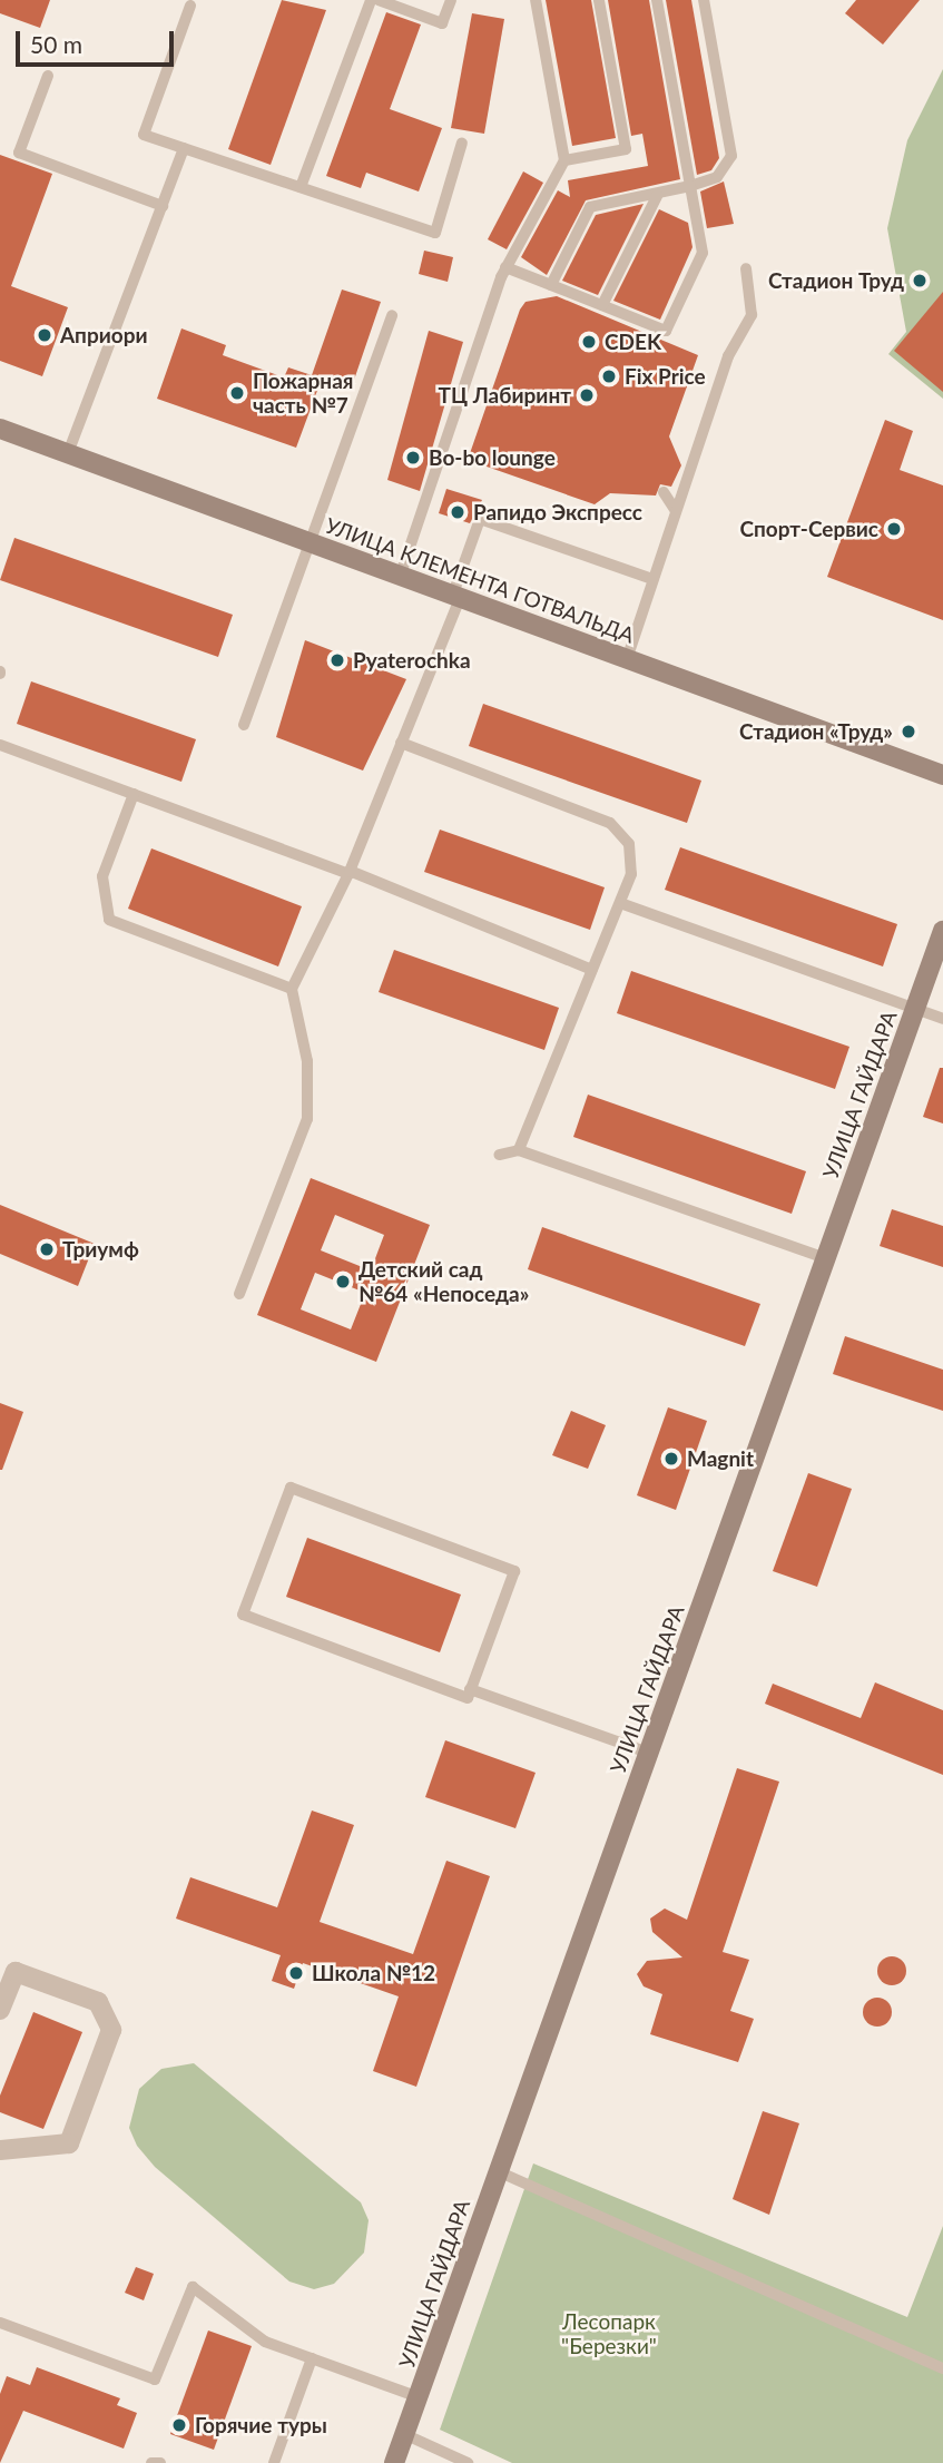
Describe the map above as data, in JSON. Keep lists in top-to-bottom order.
{
  "streets": {
    "street": ["УЛИЦА КЛЕМЕНТА ГОТВАЛЬДА", "УЛИЦА ГАЙДАРА"]
  },
  "parks": ["Лесопарк \"Березки\""],
  "places": [
    "Стадион Труд",
    "Априори",
    "CDEK",
    "Fix Price",
    "Пожарная часть №7",
    "ТЦ Лабиринт",
    "Bo-bo lounge",
    "Рапидо Экспресс",
    "Спорт-Сервис",
    "Pyaterochka",
    "Стадион «Труд»",
    "Триумф",
    "Детский сад №64 «Непоседа»",
    "Magnit",
    "Школа №12",
    "Горячие туры"
  ],
  "scale_bar": "50 m"
}
